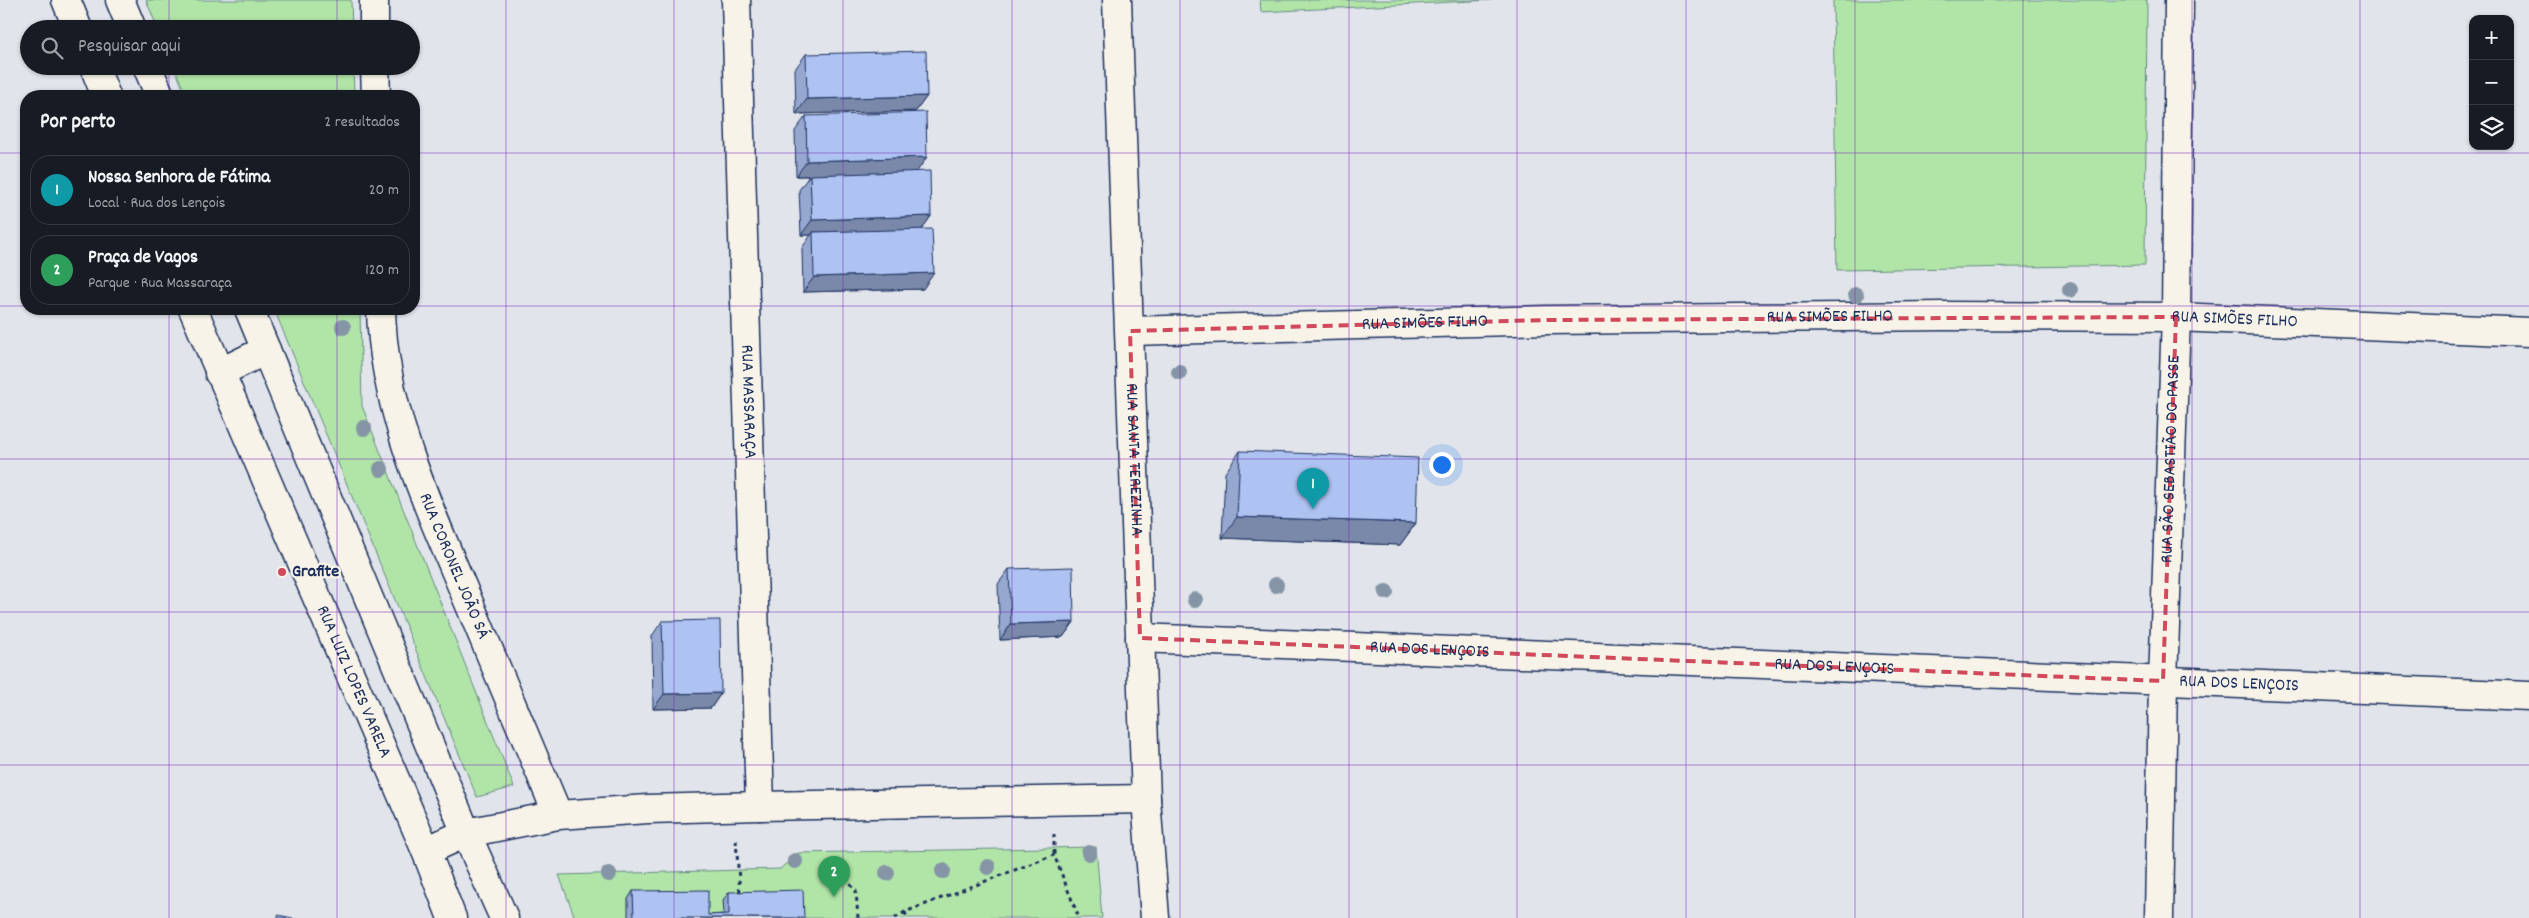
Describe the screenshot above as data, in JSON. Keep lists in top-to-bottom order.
{
  "streets": {
    "street": [
      "RUA SIMÕES FILHO",
      "RUA MASSARAÇA",
      "RUA SANTA TEREZINHA",
      "RUA SÃO SEBASTIÃO DO PASSE",
      "RUA CORONEL JOÃO SÁ",
      "RUA DOS LENÇOIS",
      "RUA LUIZ LOPES VARELA"
    ]
  },
  "crossings": [
    ["RUA SIMÕES FILHO", "RUA SANTA TEREZINHA"],
    ["RUA SIMÕES FILHO", "RUA SÃO SEBASTIÃO DO PASSE"],
    ["RUA SANTA TEREZINHA", "RUA DOS LENÇOIS"],
    ["RUA SÃO SEBASTIÃO DO PASSE", "RUA DOS LENÇOIS"]
  ],
  "places": ["Grafite"],
  "page": {
    "map_buttons": ["+", "−"],
    "search": "Pesquisar aqui",
    "heading": ["Por perto", "2 resultados"],
    "list": [
      {
        "mark": "1",
        "name": "Nossa Senhora de Fátima",
        "note": "Local · Rua dos Lençois",
        "value": "20 m"
      },
      {
        "mark": "2",
        "name": "Praça de Vagos",
        "note": "Parque · Rua Massaraça",
        "value": "120 m"
      }
    ],
    "pins": ["1", "2"]
  }
}
